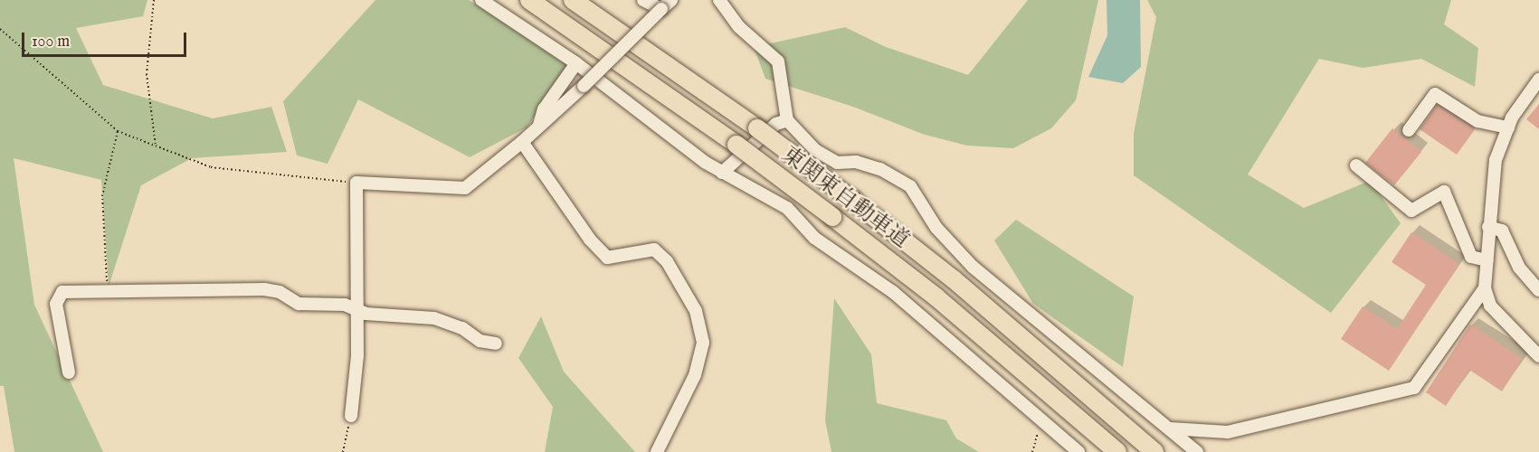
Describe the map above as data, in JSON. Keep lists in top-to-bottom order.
{
  "streets": {
    "highway": ["東関東自動車道"]
  },
  "scale_bar": "100 m"
}
